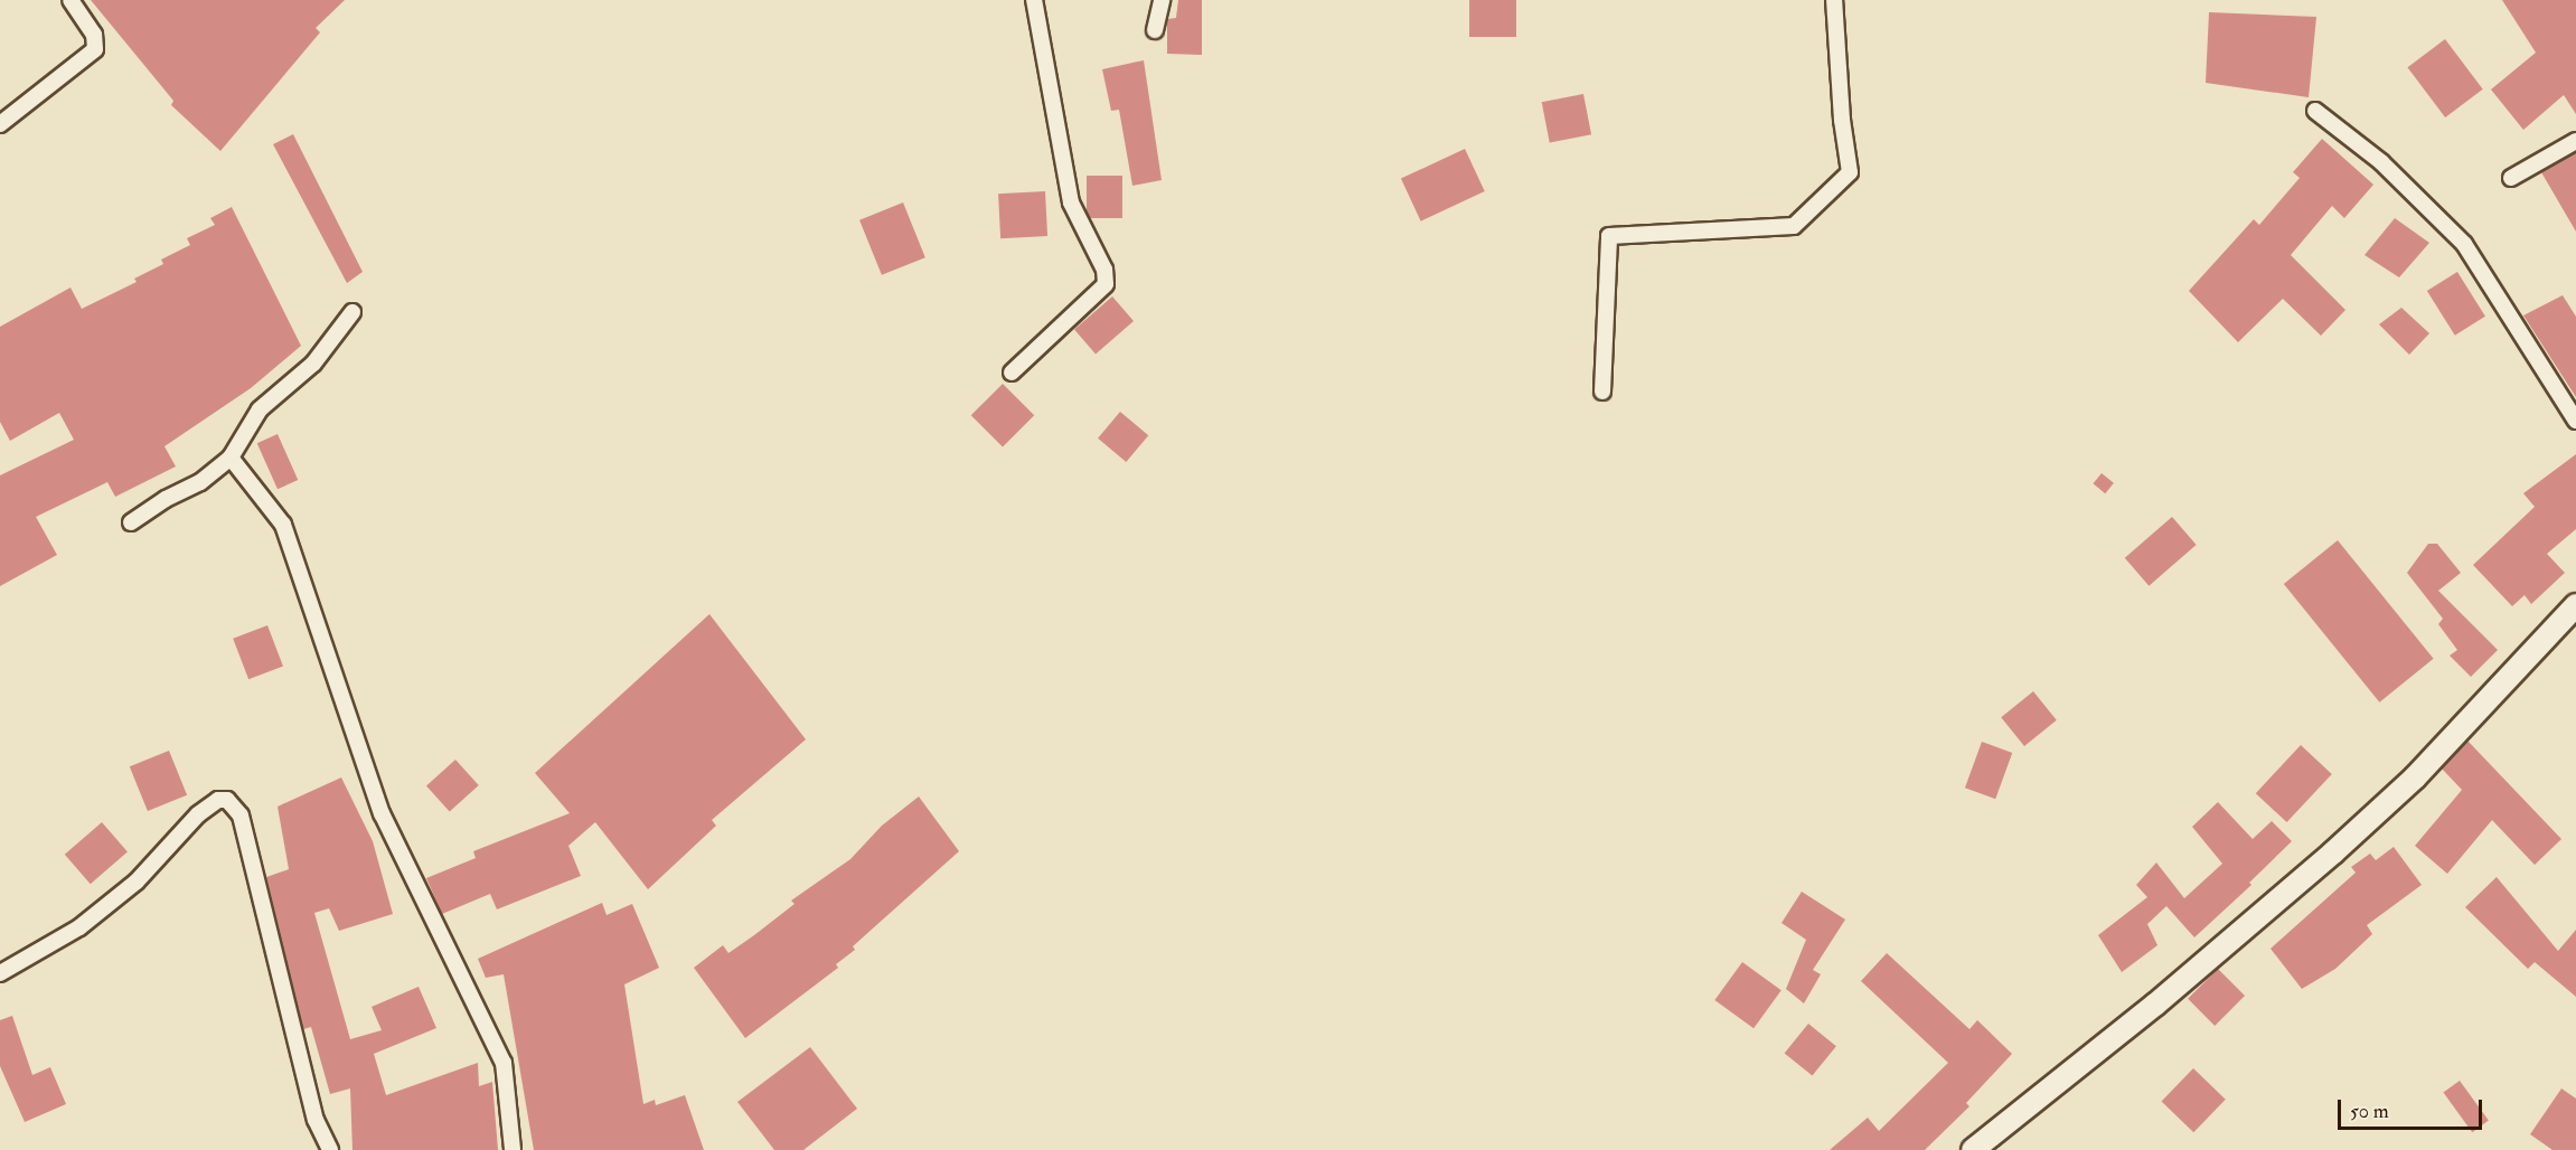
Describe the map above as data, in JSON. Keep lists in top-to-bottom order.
{
  "scale_bar": "50 m"
}
